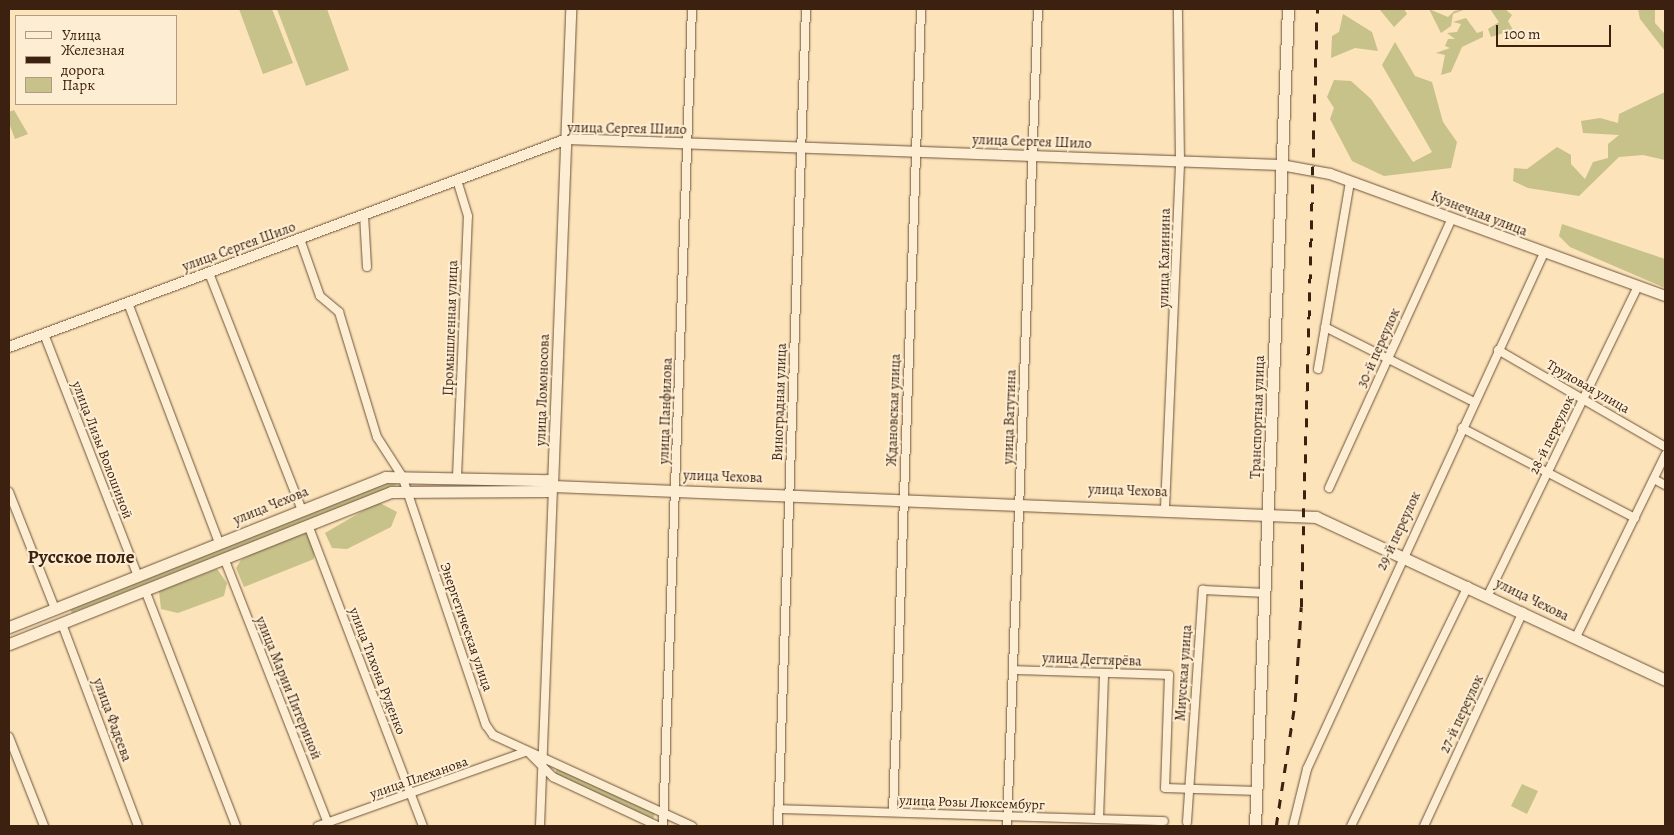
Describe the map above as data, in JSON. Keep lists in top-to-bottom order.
{
  "streets": {
    "main road": ["Транспортная улица", "улица Чехова"],
    "street": [
      "улица Сергея Шило",
      "Кузнечная улица",
      "улица Калинина",
      "Промышленная улица",
      "30-й переулок",
      "Трудовая улица",
      "улица Ломоносова",
      "Виноградная улица",
      "Ждановская улица",
      "улица Панфилова",
      "улица Ватутина",
      "28-й переулок",
      "улица Лизы Волошиной",
      "29-й переулок",
      "Энергетическая улица",
      "улица Дегтярёва",
      "улица Тихона Руденко",
      "Миусская улица",
      "улица Марии Питериной",
      "27-й переулок",
      "улица Фадеева",
      "улица Плеханова",
      "улица Розы Люксембург"
    ]
  },
  "crossings": [
    ["улица Сергея Шило", "Кузнечная улица"],
    ["улица Сергея Шило", "улица Калинина"],
    ["улица Сергея Шило", "Промышленная улица"],
    ["улица Сергея Шило", "улица Ломоносова"],
    ["улица Сергея Шило", "Виноградная улица"],
    ["улица Сергея Шило", "Ждановская улица"],
    ["улица Сергея Шило", "улица Панфилова"],
    ["улица Сергея Шило", "улица Ватутина"],
    ["улица Сергея Шило", "Транспортная улица"],
    ["улица Сергея Шило", "улица Лизы Волошиной"],
    ["Кузнечная улица", "30-й переулок"],
    ["Кузнечная улица", "Транспортная улица"],
    ["Кузнечная улица", "28-й переулок"],
    ["Кузнечная улица", "29-й переулок"],
    ["улица Калинина", "улица Чехова"],
    ["Промышленная улица", "улица Чехова"],
    ["Трудовая улица", "28-й переулок"],
    ["Трудовая улица", "29-й переулок"],
    ["улица Ломоносова", "улица Чехова"],
    ["улица Ломоносова", "Энергетическая улица"],
    ["Виноградная улица", "улица Чехова"],
    ["Виноградная улица", "улица Розы Люксембург"],
    ["Ждановская улица", "улица Чехова"],
    ["Ждановская улица", "улица Розы Люксембург"],
    ["улица Панфилова", "улица Чехова"],
    ["улица Панфилова", "Энергетическая улица"],
    ["улица Ватутина", "улица Чехова"],
    ["улица Ватутина", "улица Дегтярёва"],
    ["улица Ватутина", "улица Розы Люксембург"],
    ["Транспортная улица", "улица Чехова"],
    ["Транспортная улица", "Миусская улица"],
    ["28-й переулок", "улица Чехова"],
    ["улица Лизы Волошиной", "улица Чехова"],
    ["улица Чехова", "29-й переулок"],
    ["улица Чехова", "Энергетическая улица"],
    ["улица Чехова", "улица Тихона Руденко"],
    ["улица Чехова", "улица Марии Питериной"],
    ["улица Чехова", "27-й переулок"],
    ["улица Чехова", "улица Фадеева"],
    ["Энергетическая улица", "улица Плеханова"],
    ["улица Дегтярёва", "Миусская улица"],
    ["улица Тихона Руденко", "улица Плеханова"],
    ["улица Марии Питериной", "улица Плеханова"]
  ],
  "districts": ["Русское поле"],
  "legend": ["Улица", "Железная дорога", "Парк"],
  "scale_bar": "100 m"
}
